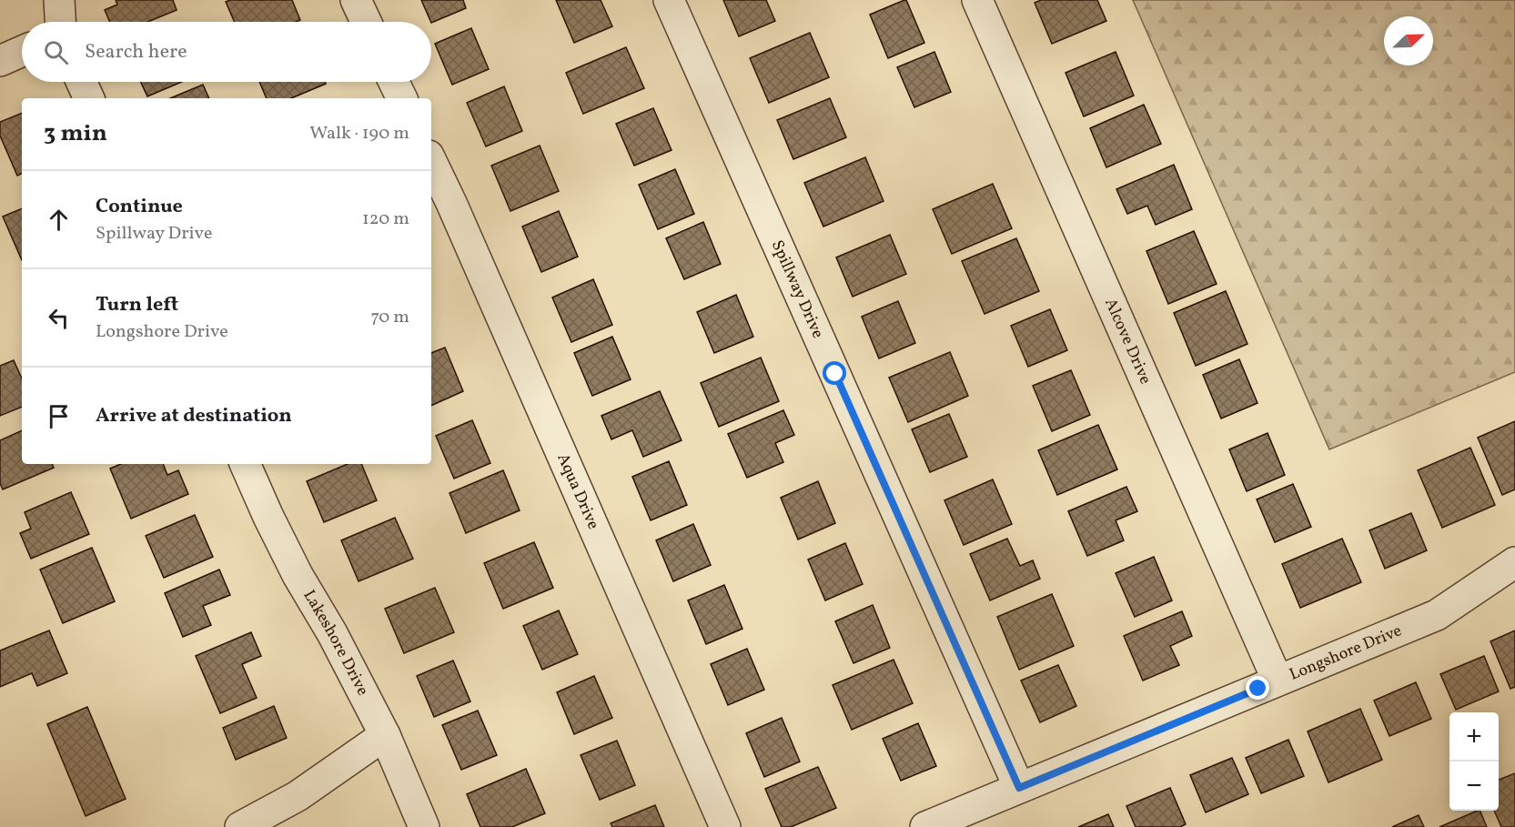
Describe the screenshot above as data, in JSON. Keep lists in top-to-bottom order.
{
  "streets": {
    "street": [
      "Spillway Drive",
      "Alcove Drive",
      "Aqua Drive",
      "Lakeshore Drive",
      "Longshore Drive"
    ]
  },
  "crossings": [
    ["Spillway Drive", "Longshore Drive"],
    ["Alcove Drive", "Longshore Drive"]
  ],
  "north": "top right",
  "page": {
    "search": "Search here",
    "heading": ["3 min", "Walk · 190 m"],
    "list": [
      ["Continue", "Spillway Drive", "120 m"],
      ["Turn left", "Longshore Drive", "70 m"],
      "Arrive at destination"
    ],
    "map_buttons": ["+", "−"]
  }
}
